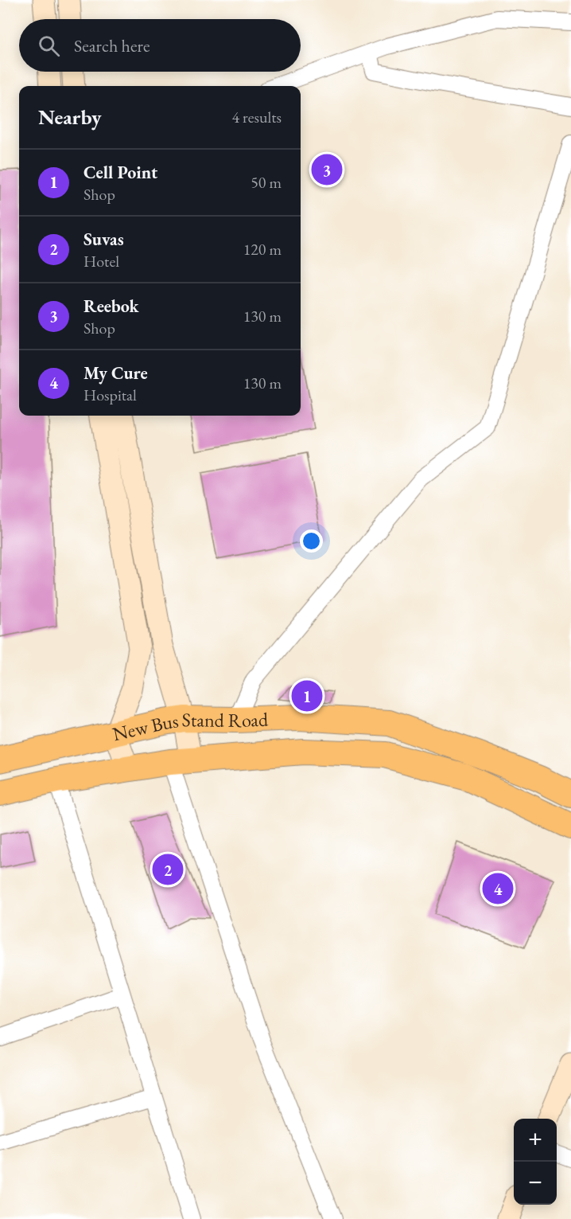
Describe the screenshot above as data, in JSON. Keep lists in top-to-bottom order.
{
  "streets": {
    "main road": ["New Bus Stand Road"]
  },
  "page": {
    "search": "Search here",
    "heading": ["Nearby", "4 results"],
    "list": [
      {
        "mark": "1",
        "name": "Cell Point",
        "note": "Shop",
        "value": "50 m"
      },
      {
        "mark": "2",
        "name": "Suvas",
        "note": "Hotel",
        "value": "120 m"
      },
      {
        "mark": "3",
        "name": "Reebok",
        "note": "Shop",
        "value": "130 m"
      },
      {
        "mark": "4",
        "name": "My Cure",
        "note": "Hospital",
        "value": "130 m"
      }
    ],
    "pins": [
      "3",
      "1",
      "2",
      "4"
    ],
    "map_buttons": ["+", "−"]
  }
}
